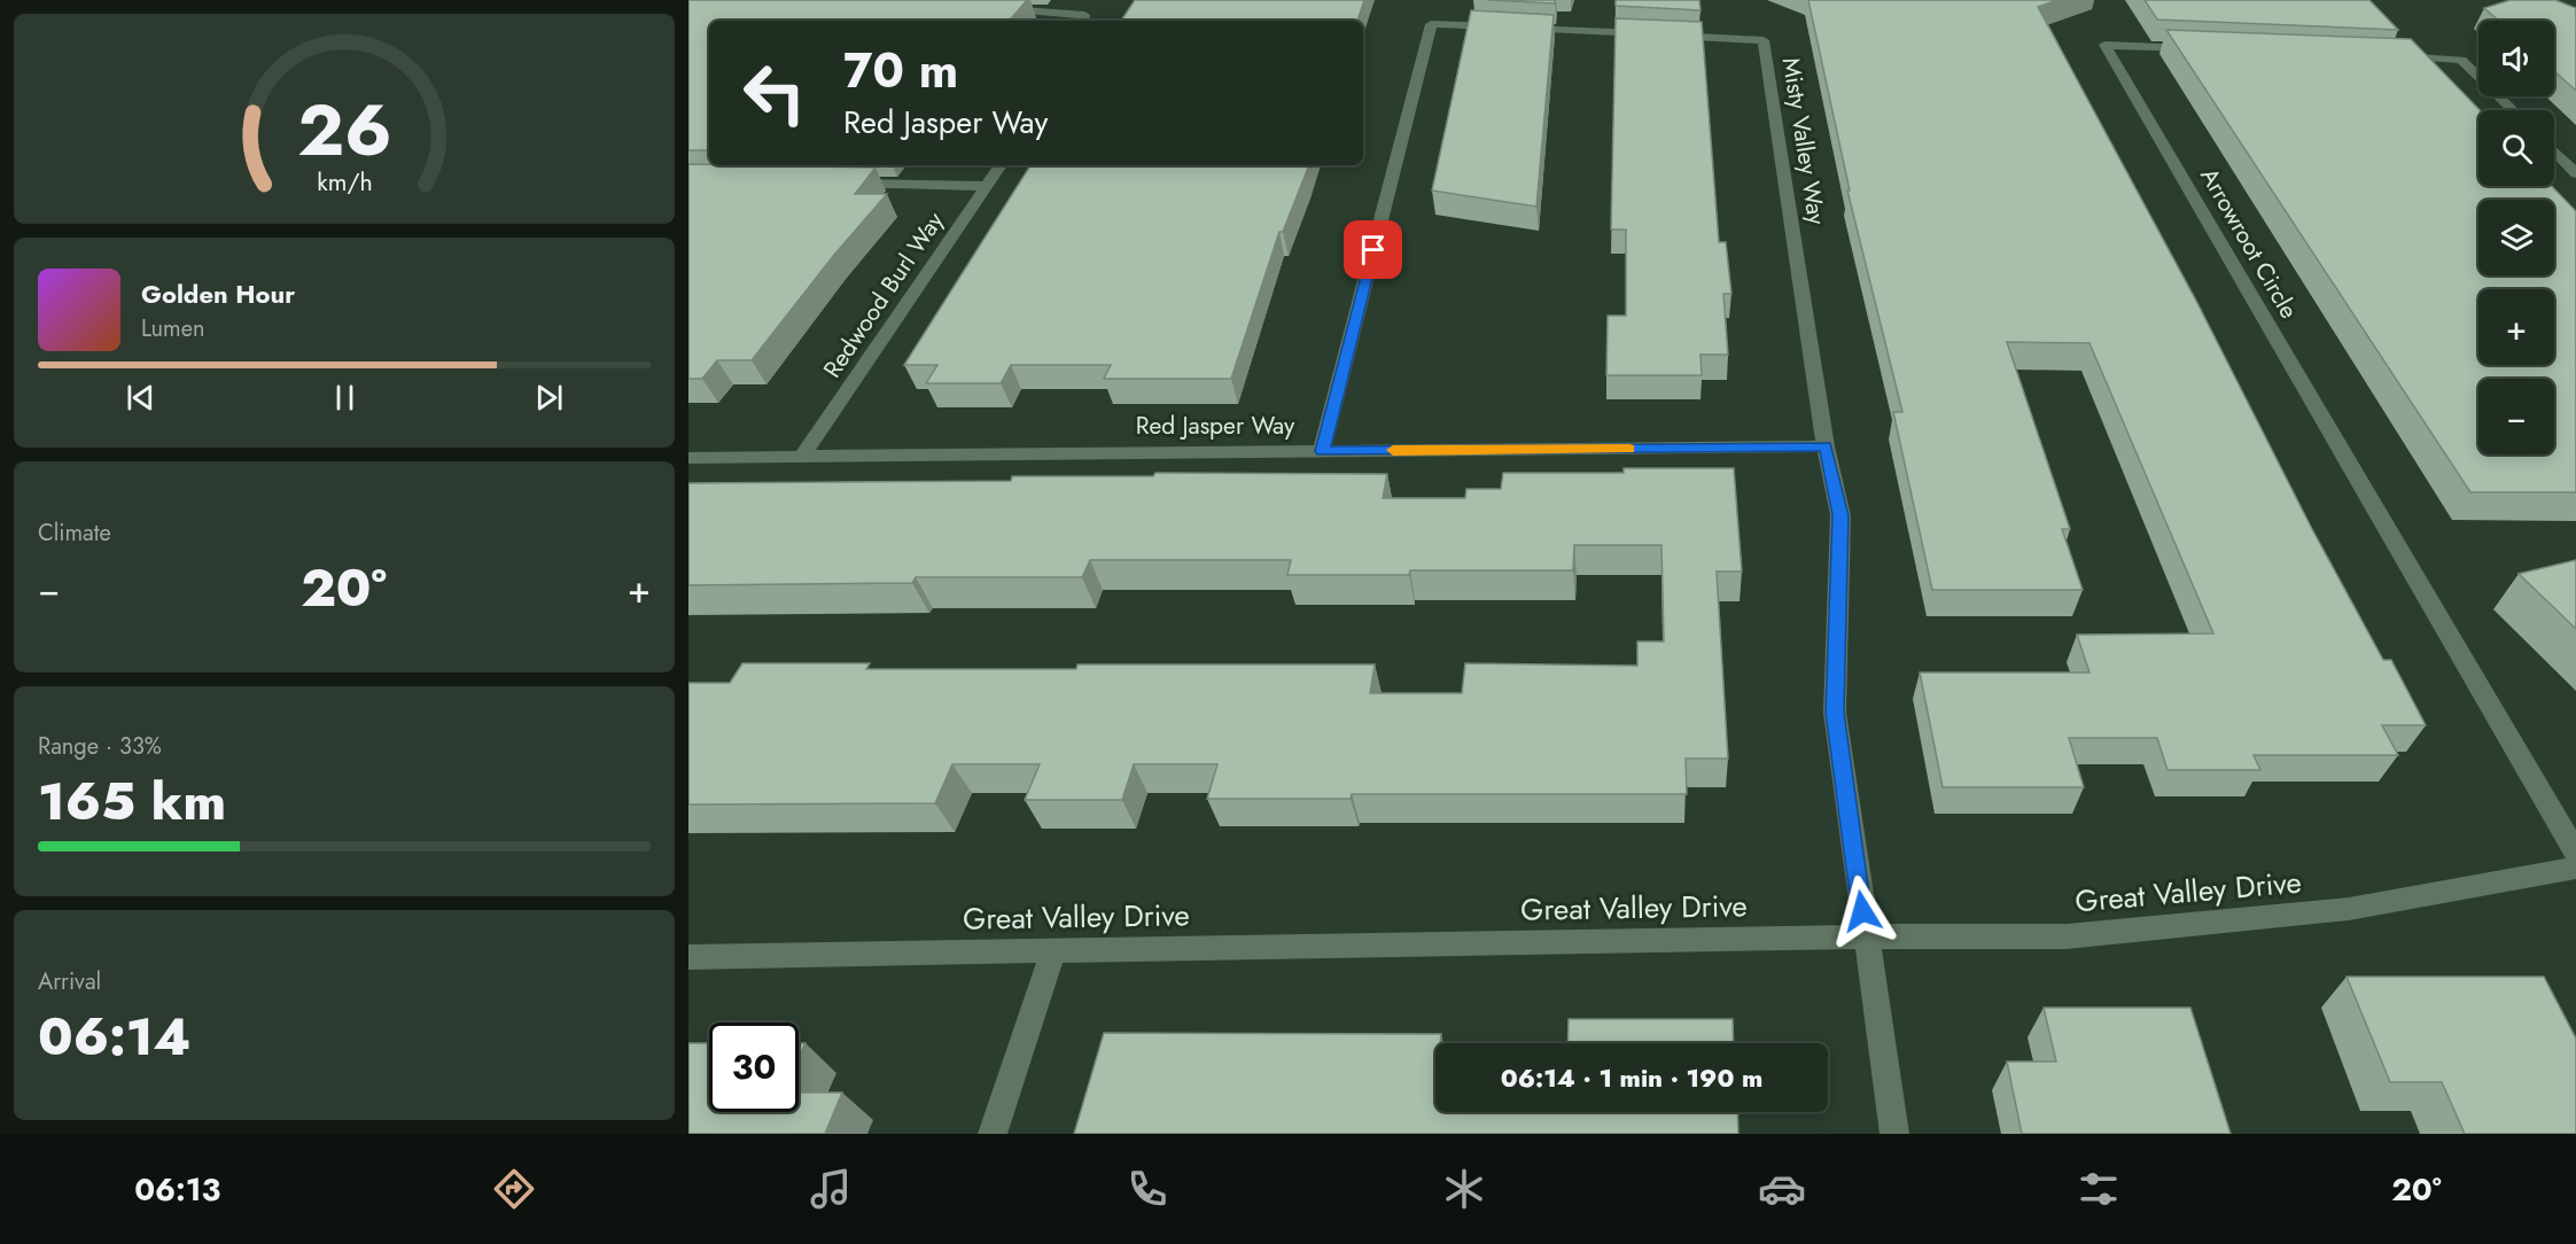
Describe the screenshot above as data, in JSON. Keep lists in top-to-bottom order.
{
  "streets": {
    "street": [
      "Misty Valley Way",
      "Arrowroot Circle",
      "Redwood Burl Way",
      "Red Jasper Way",
      "Great Valley Drive"
    ]
  },
  "crossings": [
    ["Misty Valley Way", "Red Jasper Way"],
    ["Misty Valley Way", "Great Valley Drive"],
    ["Redwood Burl Way", "Red Jasper Way"]
  ],
  "page": {
    "map_buttons": ["+", "−"],
    "turn": ["70 m", "Red Jasper Way"],
    "song": ["Golden Hour", "Lumen"],
    "tile": [
      "Climate",
      ["Range · 33%", "165 km"],
      ["Arrival", "06:14"]
    ],
    "heat": ["−", "20°", "+"],
    "limit": "30",
    "trip": "06:14 · 1 min · 190 m",
    "tabs": ["06:13", "20°"],
    "gauge": ["26", "km/h"]
  }
}
